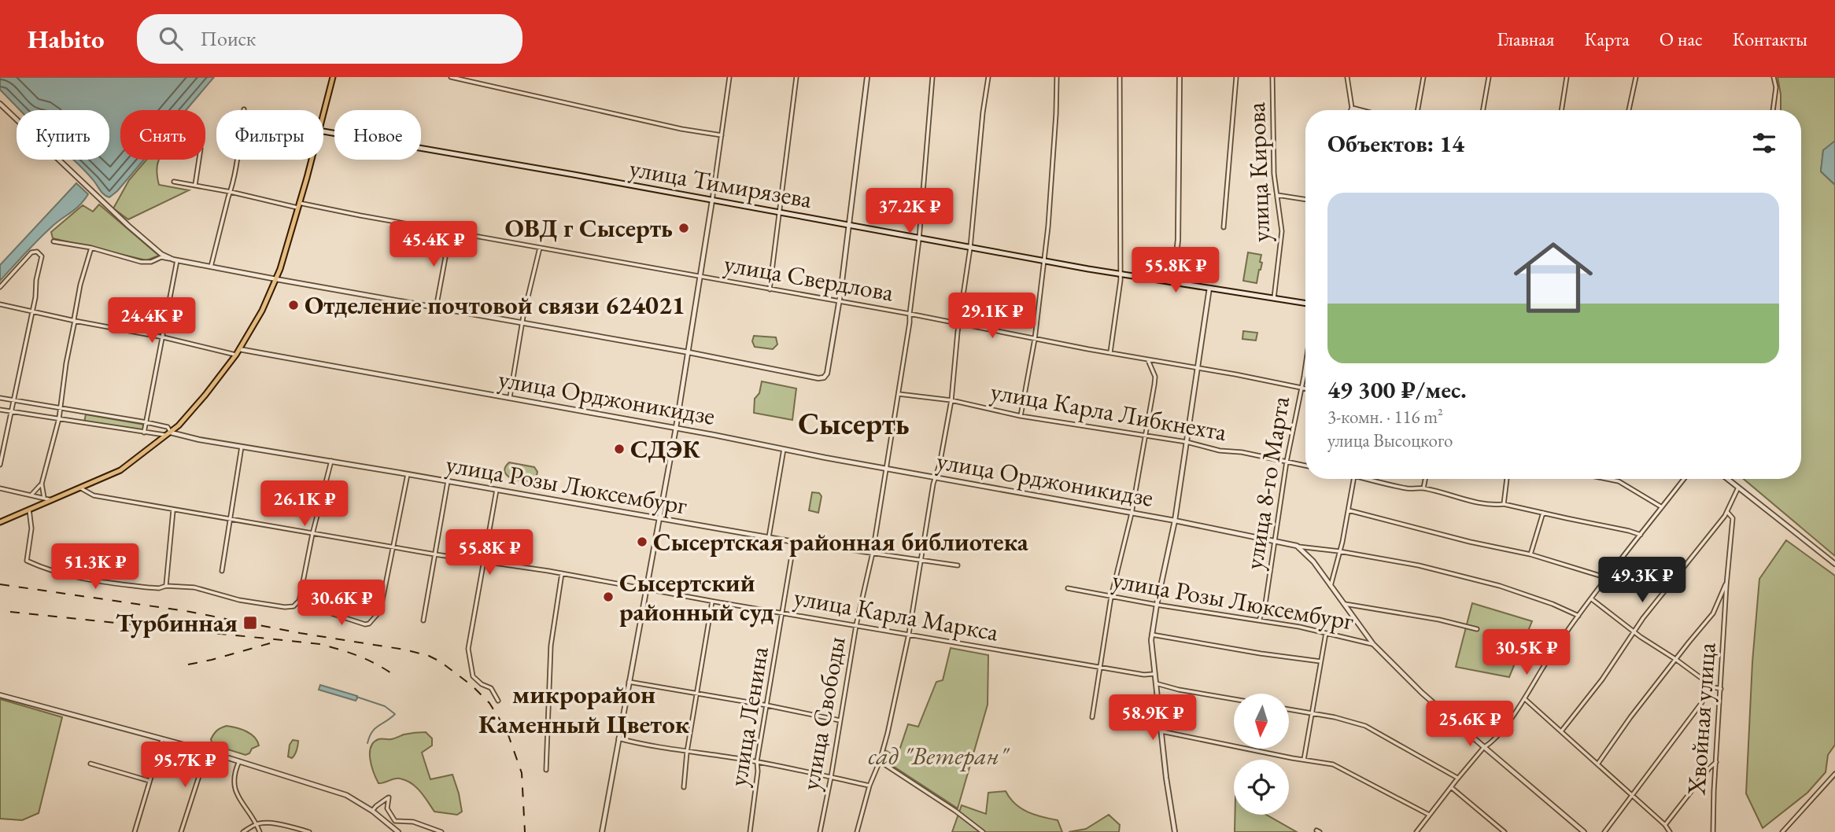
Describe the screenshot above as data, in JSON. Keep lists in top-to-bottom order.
{
  "streets": {
    "main road": ["улица Тимирязева"],
    "street": [
      "улица Кирова",
      "улица Свердлова",
      "улица Орджоникидзе",
      "улица Карла Либкнехта",
      "улица 8-го Марта",
      "улица Розы Люксембург",
      "улица Карла Маркса",
      "улица Свободы",
      "улица Ленина",
      "Хвойная улица"
    ]
  },
  "crossings": [
    ["улица Кирова", "улица Тимирязева"],
    ["улица Тимирязева", "улица Свободы"],
    ["улица Свердлова", "улица 8-го Марта"],
    ["улица Свердлова", "улица Свободы"],
    ["улица Орджоникидзе", "улица 8-го Марта"],
    ["улица Орджоникидзе", "улица Свободы"],
    ["улица Карла Либкнехта", "улица 8-го Марта"],
    ["улица Карла Либкнехта", "улица Свободы"],
    ["улица 8-го Марта", "улица Розы Люксембург"],
    ["улица Розы Люксембург", "улица Свободы"],
    ["улица Розы Люксембург", "улица Ленина"],
    ["улица Карла Маркса", "улица Свободы"],
    ["улица Карла Маркса", "улица Ленина"]
  ],
  "districts": ["Сысерть", "микрорайон Каменный Цветок"],
  "parks": ["сад \"Ветеран\""],
  "places": {
    "other": [
      "ОВД г Сысерть",
      "Отделение почтовой связи 624021",
      "СДЭК",
      "Сысертская районная библиотека",
      "Сысертский районный суд"
    ],
    "transit": ["Турбинная"]
  },
  "north": "bottom",
  "page": {
    "header": "Habito",
    "search": "Поиск",
    "nav": [
      "Главная",
      "Карта",
      "О нас",
      "Контакты"
    ],
    "chip": [
      "Купить",
      "Снять",
      "Фильтры",
      "Новое"
    ],
    "heading": "Объектов: 14",
    "list": [
      {
        "name": "49 300 ₽/мес.",
        "note": "3-комн. · 116 m² · улица Высоцкого"
      }
    ],
    "price": [
      "37.2K ₽",
      "45.4K ₽",
      "55.8K ₽",
      "29.1K ₽",
      "24.4K ₽",
      "26.1K ₽",
      "55.8K ₽",
      "51.3K ₽",
      "49.3K ₽",
      "30.6K ₽",
      "30.5K ₽",
      "58.9K ₽",
      "25.6K ₽",
      "95.7K ₽"
    ]
  }
}
